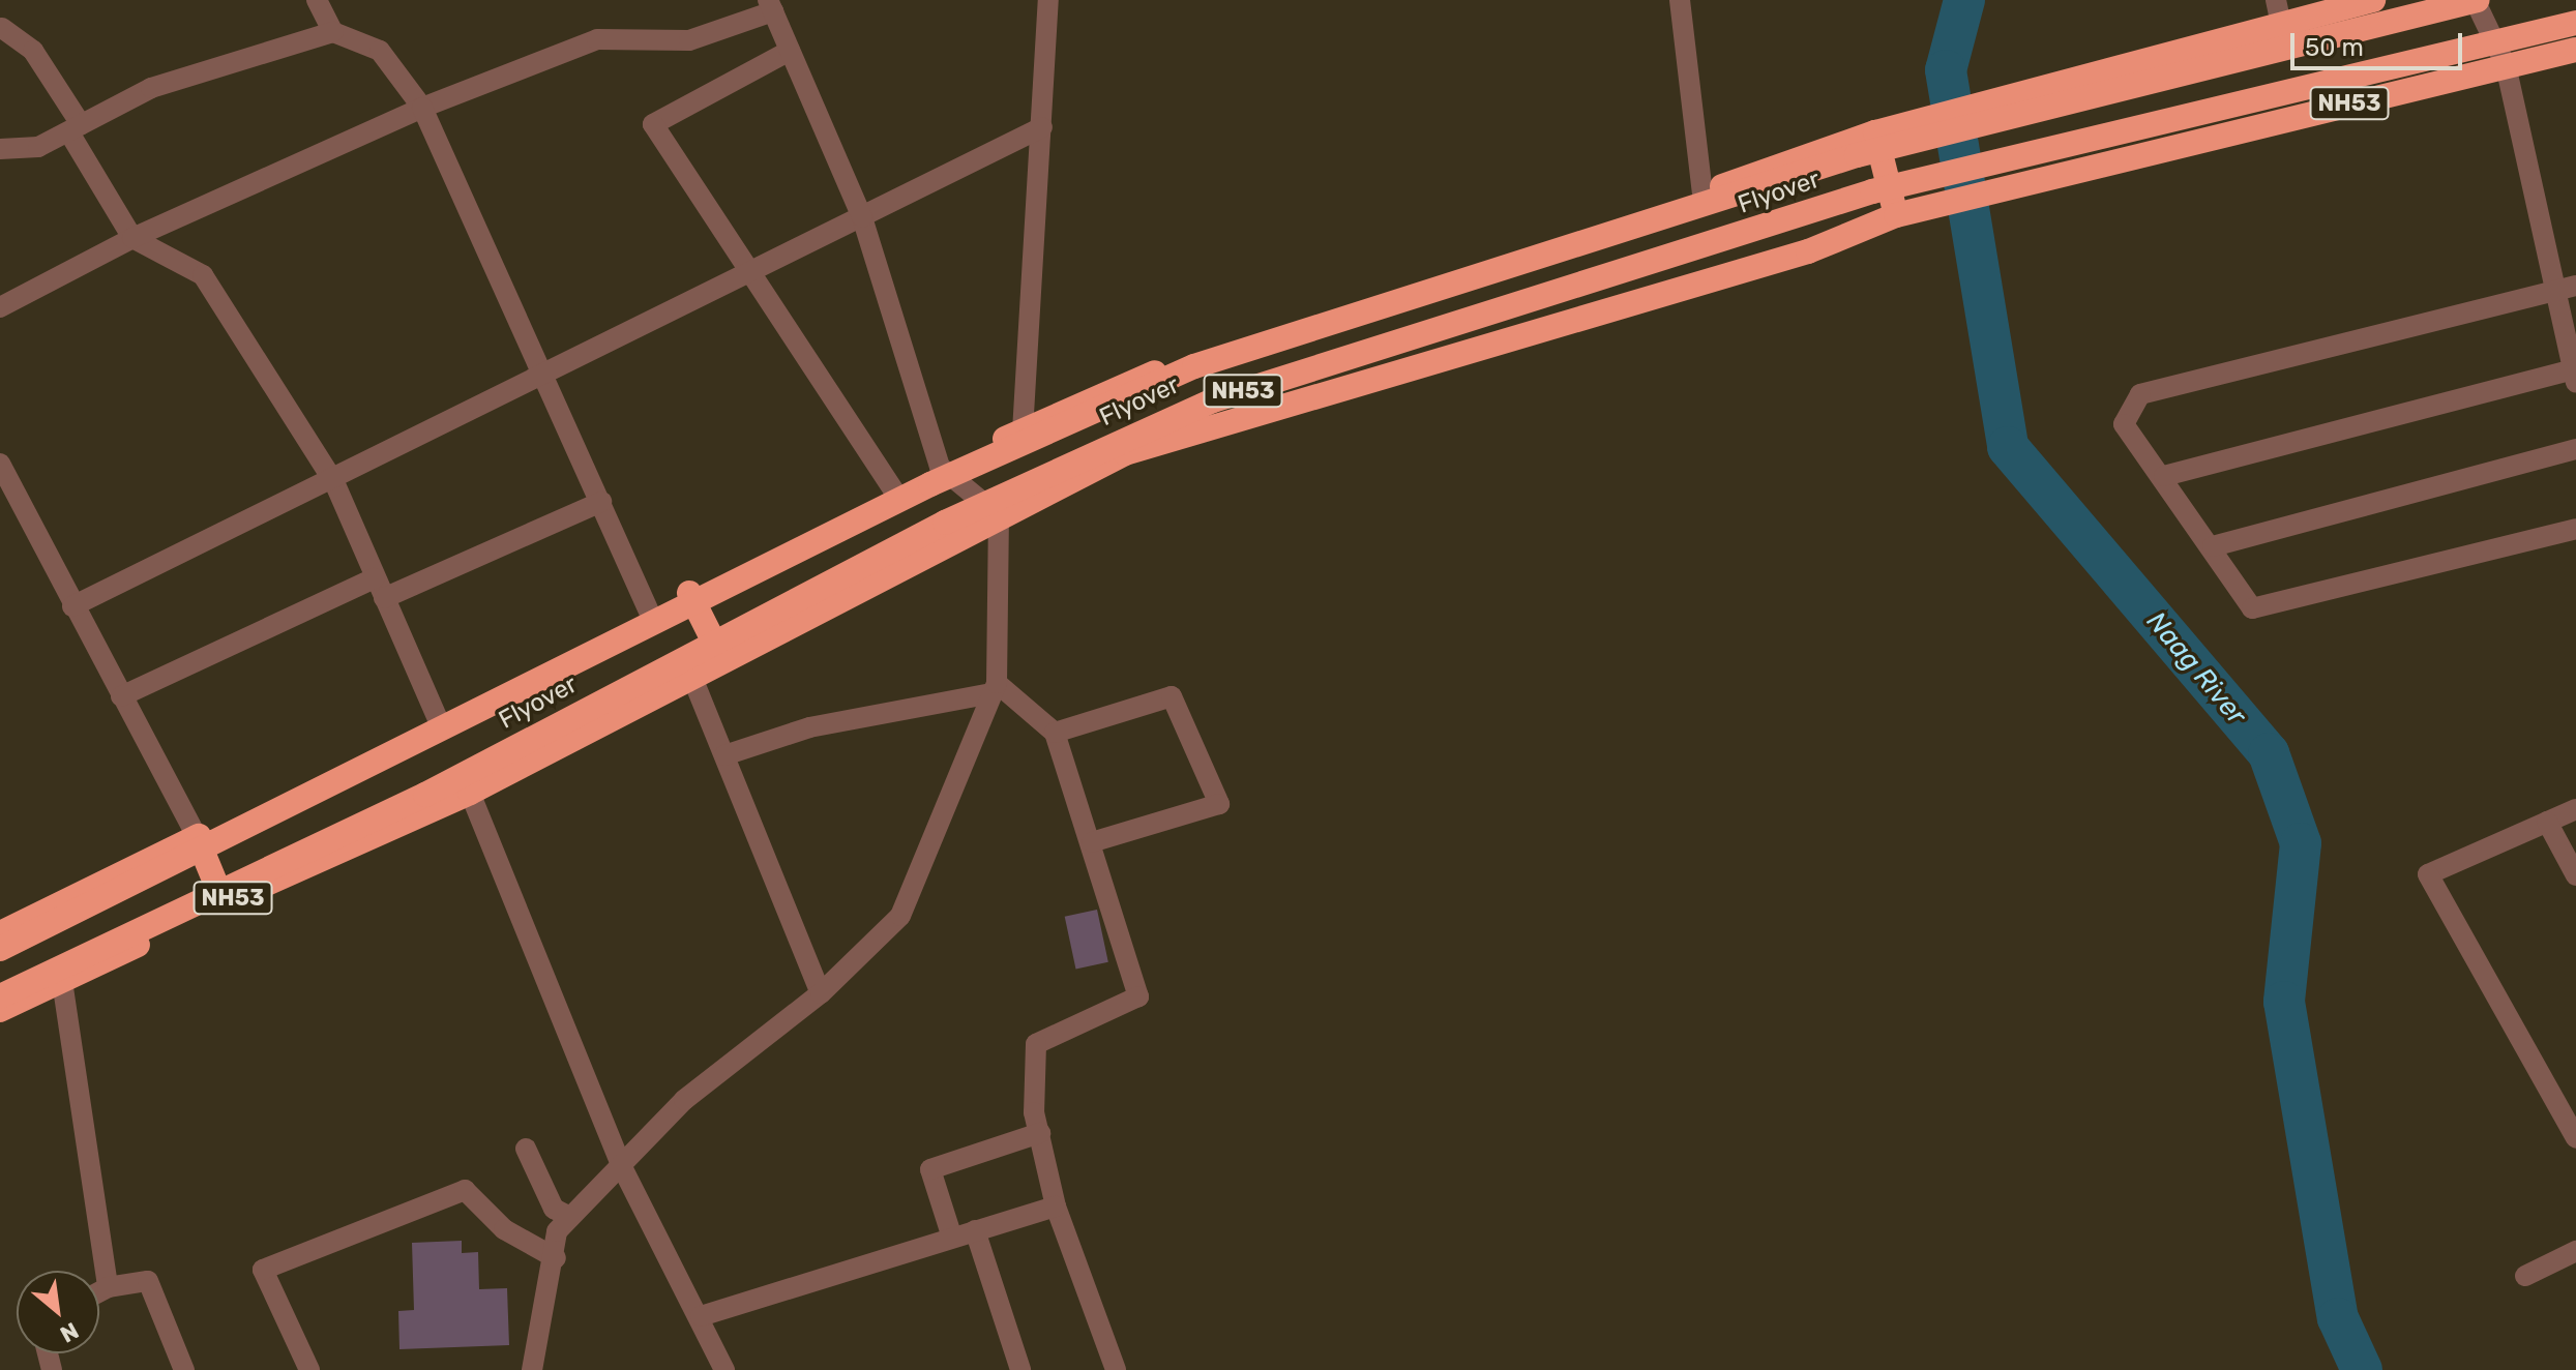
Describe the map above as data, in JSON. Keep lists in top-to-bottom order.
{
  "streets": {
    "highway": ["NH53", "Flyover"]
  },
  "water": ["Naag River"],
  "scale_bar": "50 m",
  "north": "bottom right"
}
